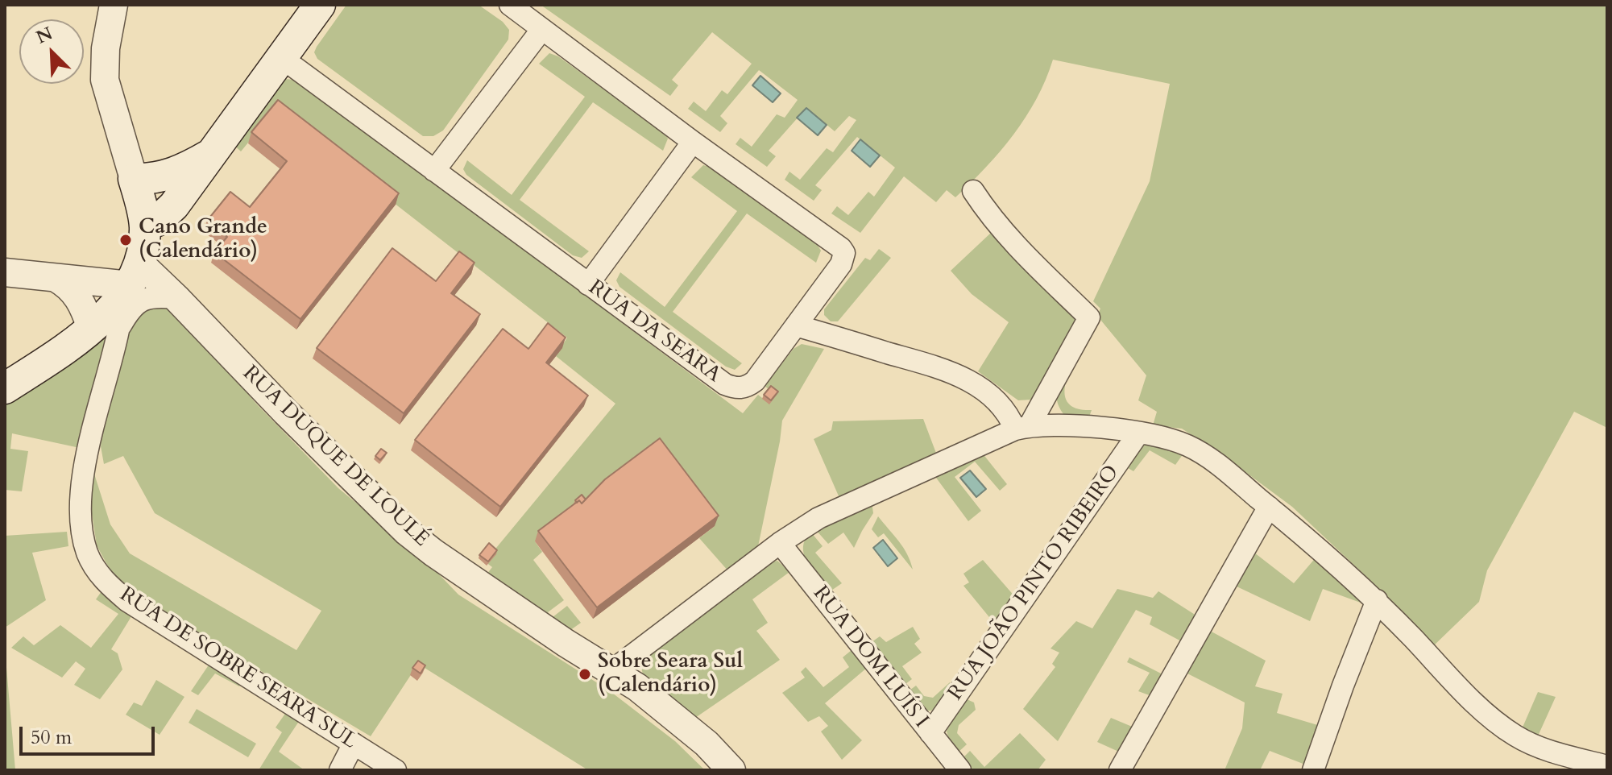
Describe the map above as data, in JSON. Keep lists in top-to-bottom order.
{
  "streets": {
    "street": [
      "RUA DA SEARA",
      "RUA DUQUE DE LOULÉ",
      "RUA JOÃO PINTO RIBEIRO",
      "RUA DOM LUÍS I",
      "RUA DE SOBRE SEARA SUL"
    ]
  },
  "crossings": [
    ["RUA DUQUE DE LOULÉ", "RUA DE SOBRE SEARA SUL"],
    ["RUA JOÃO PINTO RIBEIRO", "RUA DOM LUÍS I"]
  ],
  "places": ["Cano Grande (Calendário)", "Sobre Seara Sul (Calendário)"],
  "scale_bar": "50 m",
  "north": "top left"
}
